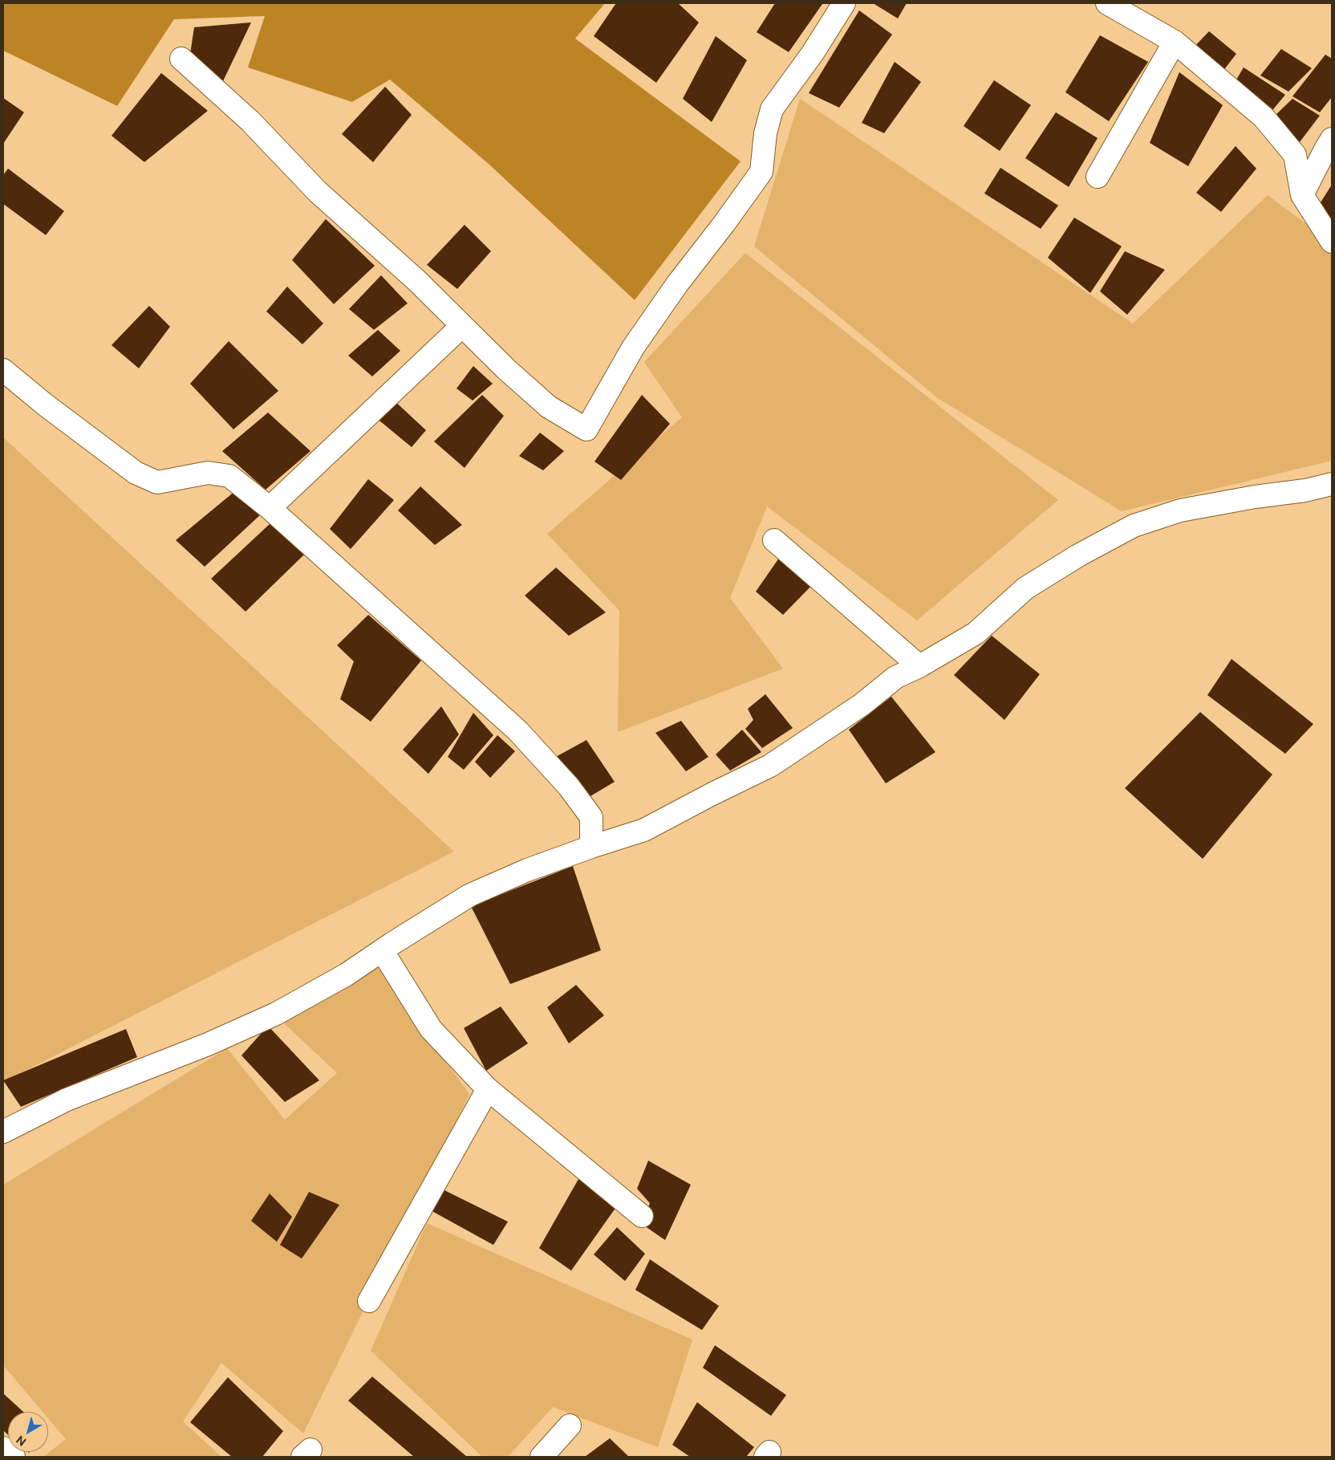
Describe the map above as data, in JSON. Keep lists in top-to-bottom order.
{
  "north": "bottom left"
}
